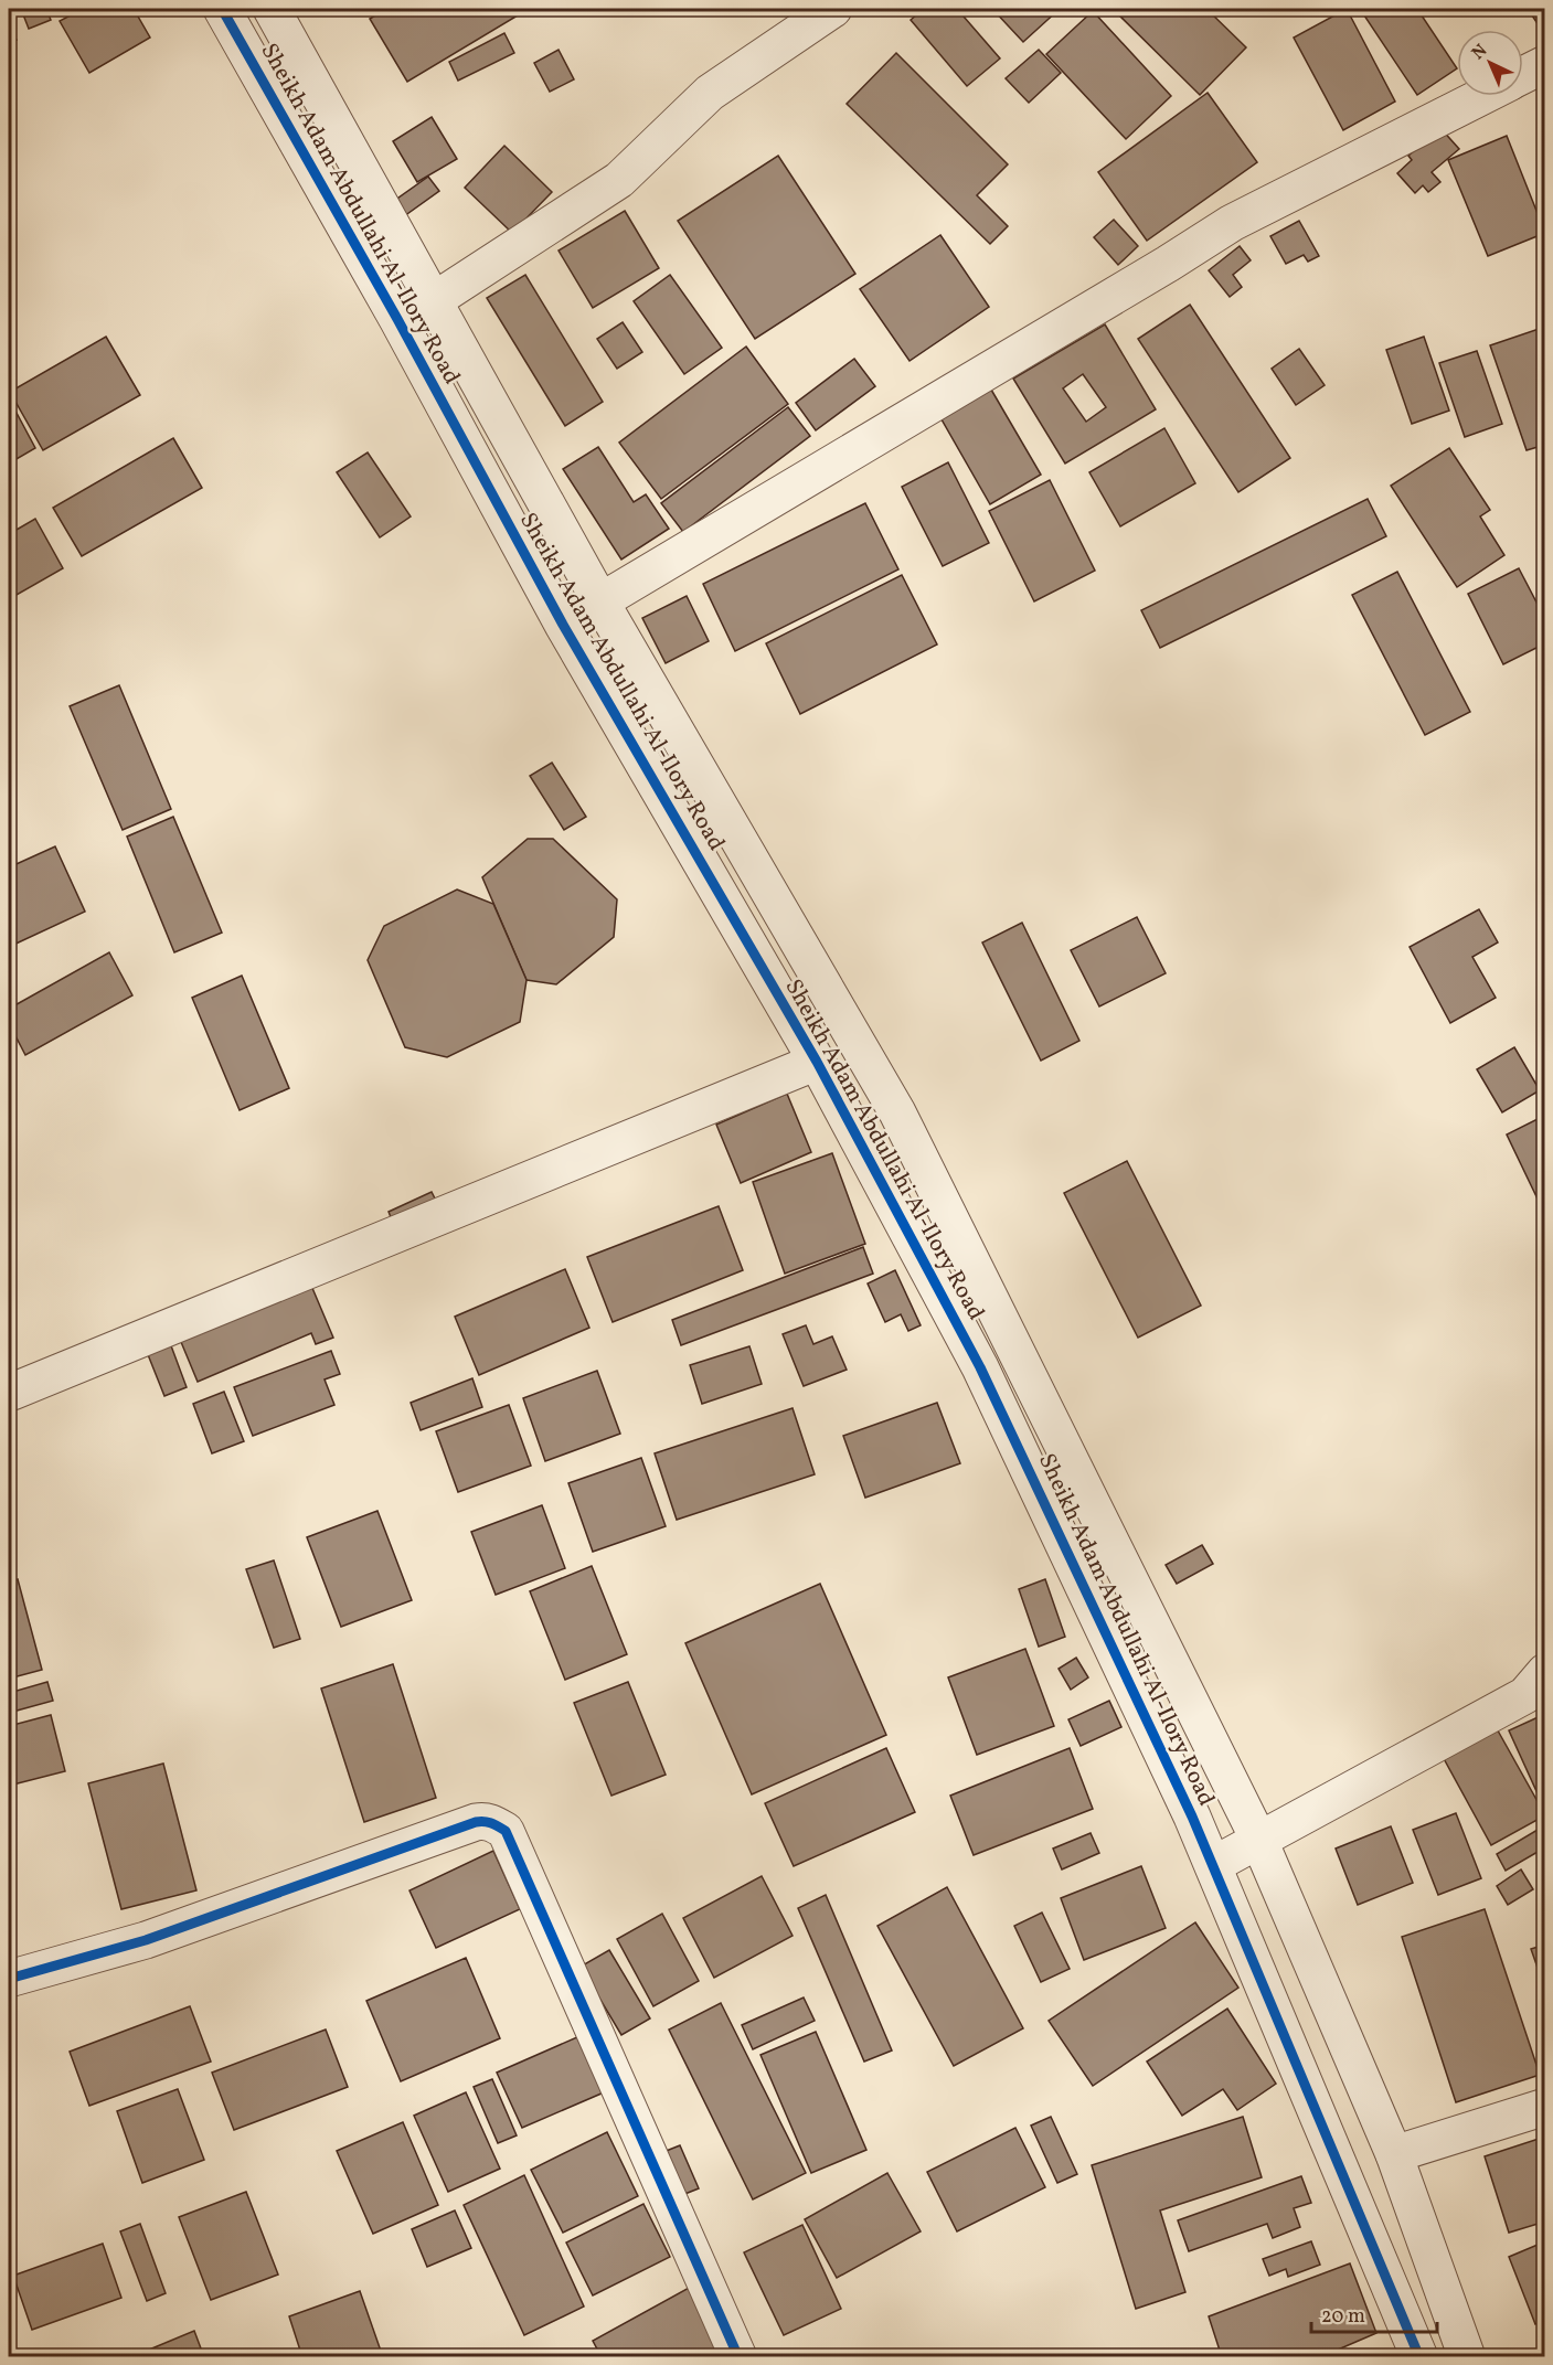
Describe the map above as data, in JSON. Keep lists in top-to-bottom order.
{
  "streets": {
    "street": ["Sheikh Adam Abdullahi Al-Ilory Road"]
  },
  "scale_bar": "20 m",
  "north": "top left"
}
